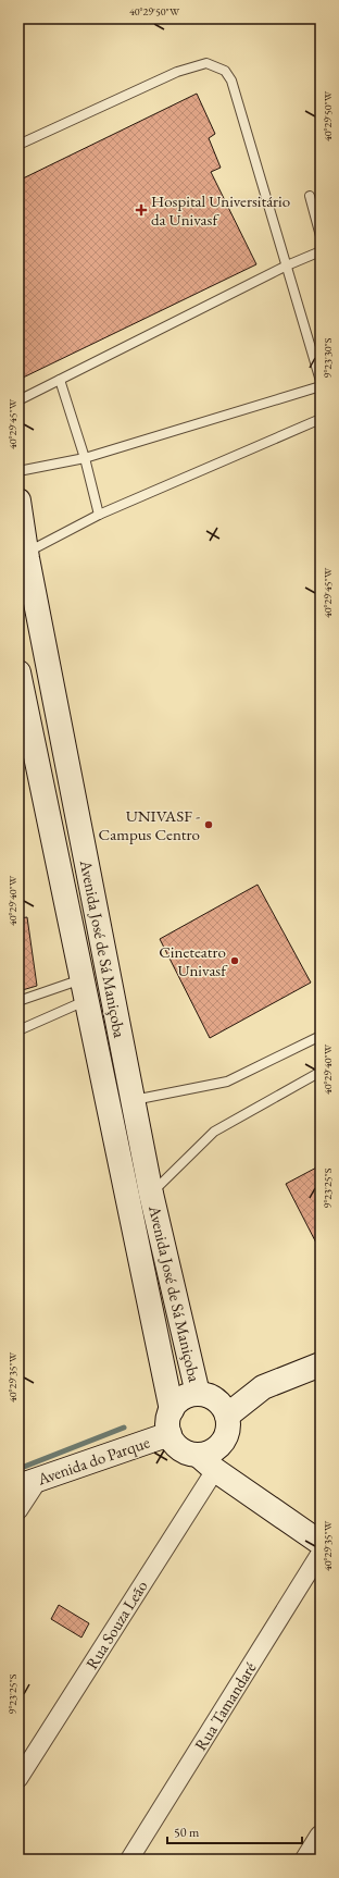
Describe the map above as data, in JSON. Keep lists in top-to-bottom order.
{
  "streets": {
    "main road": ["Avenida José de Sá Maniçoba", "Avenida do Parque"],
    "street": ["Rua Souza Leão", "Rua Tamandaré"]
  },
  "crossings": [
    ["Avenida José de Sá Maniçoba", "Avenida do Parque"],
    ["Avenida José de Sá Maniçoba", "Rua Souza Leão"],
    ["Avenida do Parque", "Rua Souza Leão"]
  ],
  "places": {
    "health": ["Hospital Universitário da Univasf"],
    "other": ["UNIVASF - Campus Centro", "Cineteatro Univasf"]
  },
  "scale_bar": "50 m",
  "coordinates": [
    "40°29'50\"W",
    "9°23'30\"S",
    "40°29'45\"W",
    "40°29'40\"W",
    "9°23'25\"S",
    "40°29'35\"W"
  ]
}
